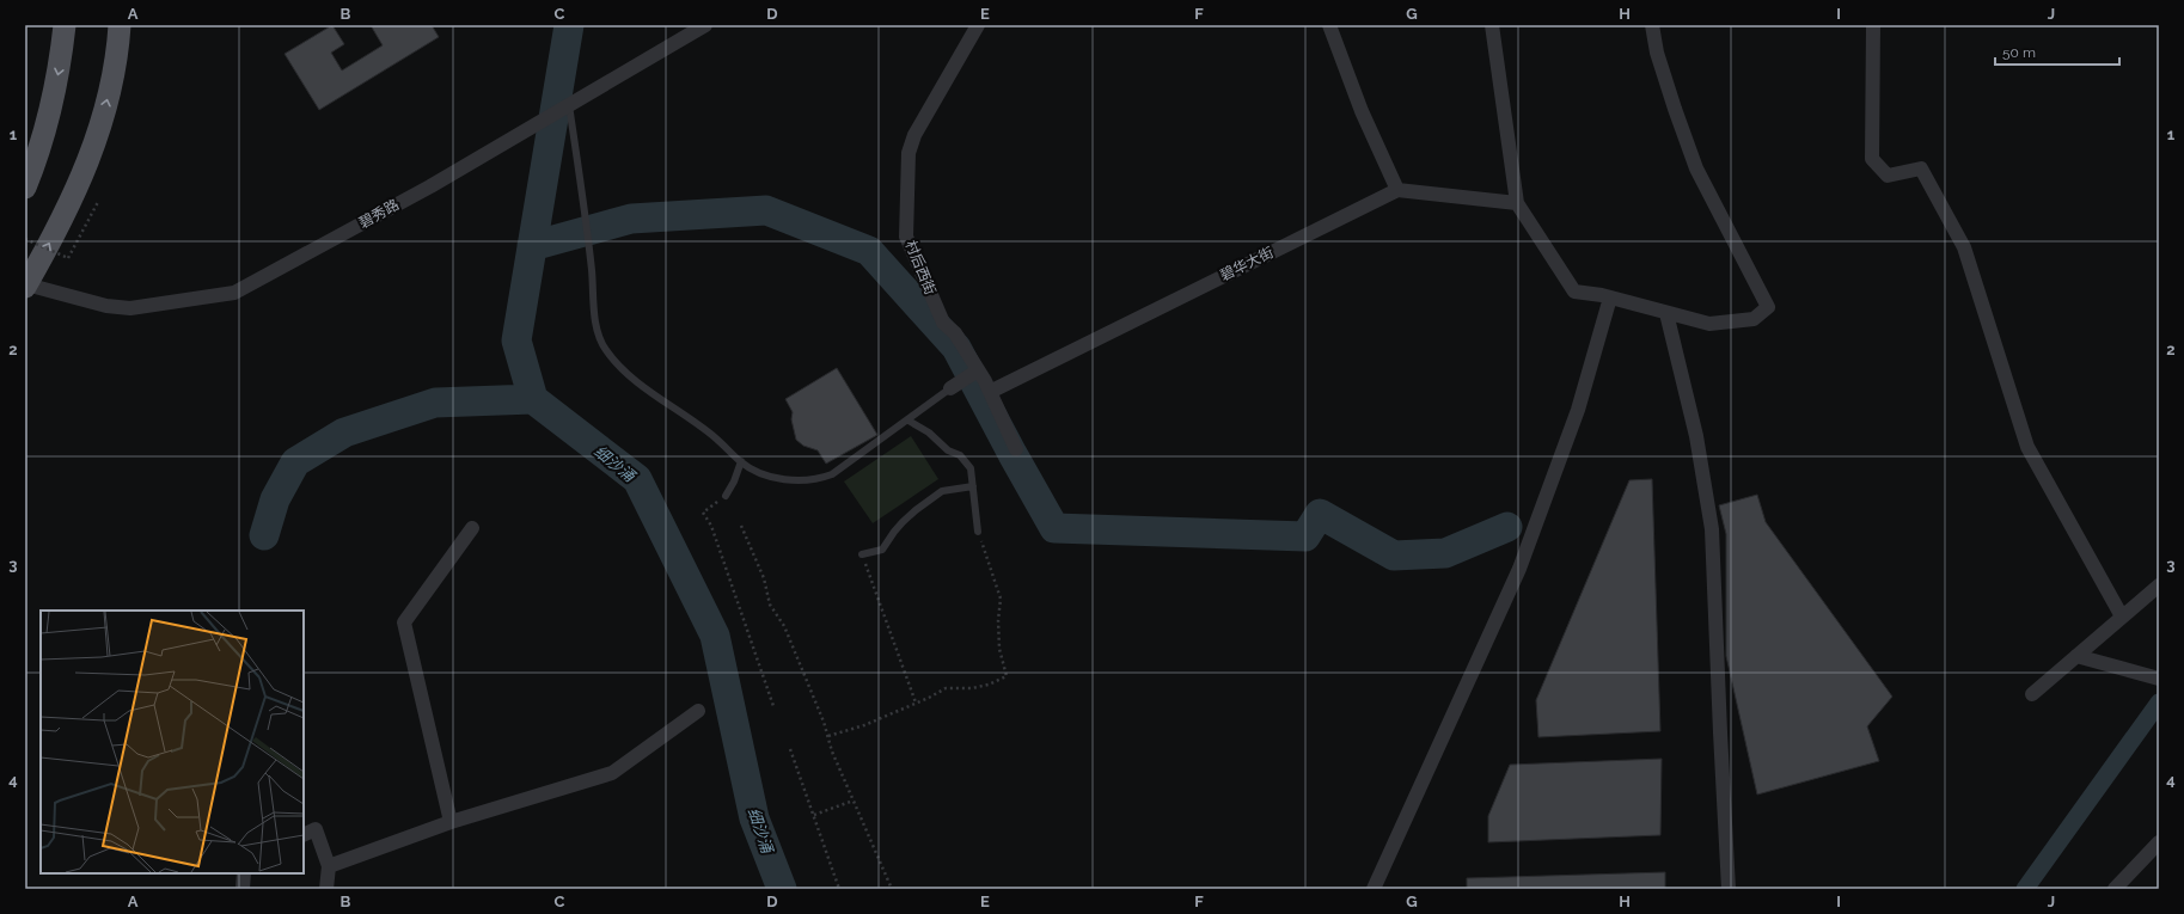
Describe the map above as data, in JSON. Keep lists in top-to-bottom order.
{
  "streets": {
    "street": ["碧秀路", "碧华大街", "村后西街"]
  },
  "crossings": [
    ["碧华大街", "村后西街"]
  ],
  "water": ["细沙涌"],
  "scale_bar": "50 m",
  "grid": {
    "columns": [
      "A",
      "B",
      "C",
      "D",
      "E",
      "F",
      "G",
      "H",
      "I",
      "J"
    ],
    "rows": [
      "1",
      "2",
      "3",
      "4"
    ]
  }
}
